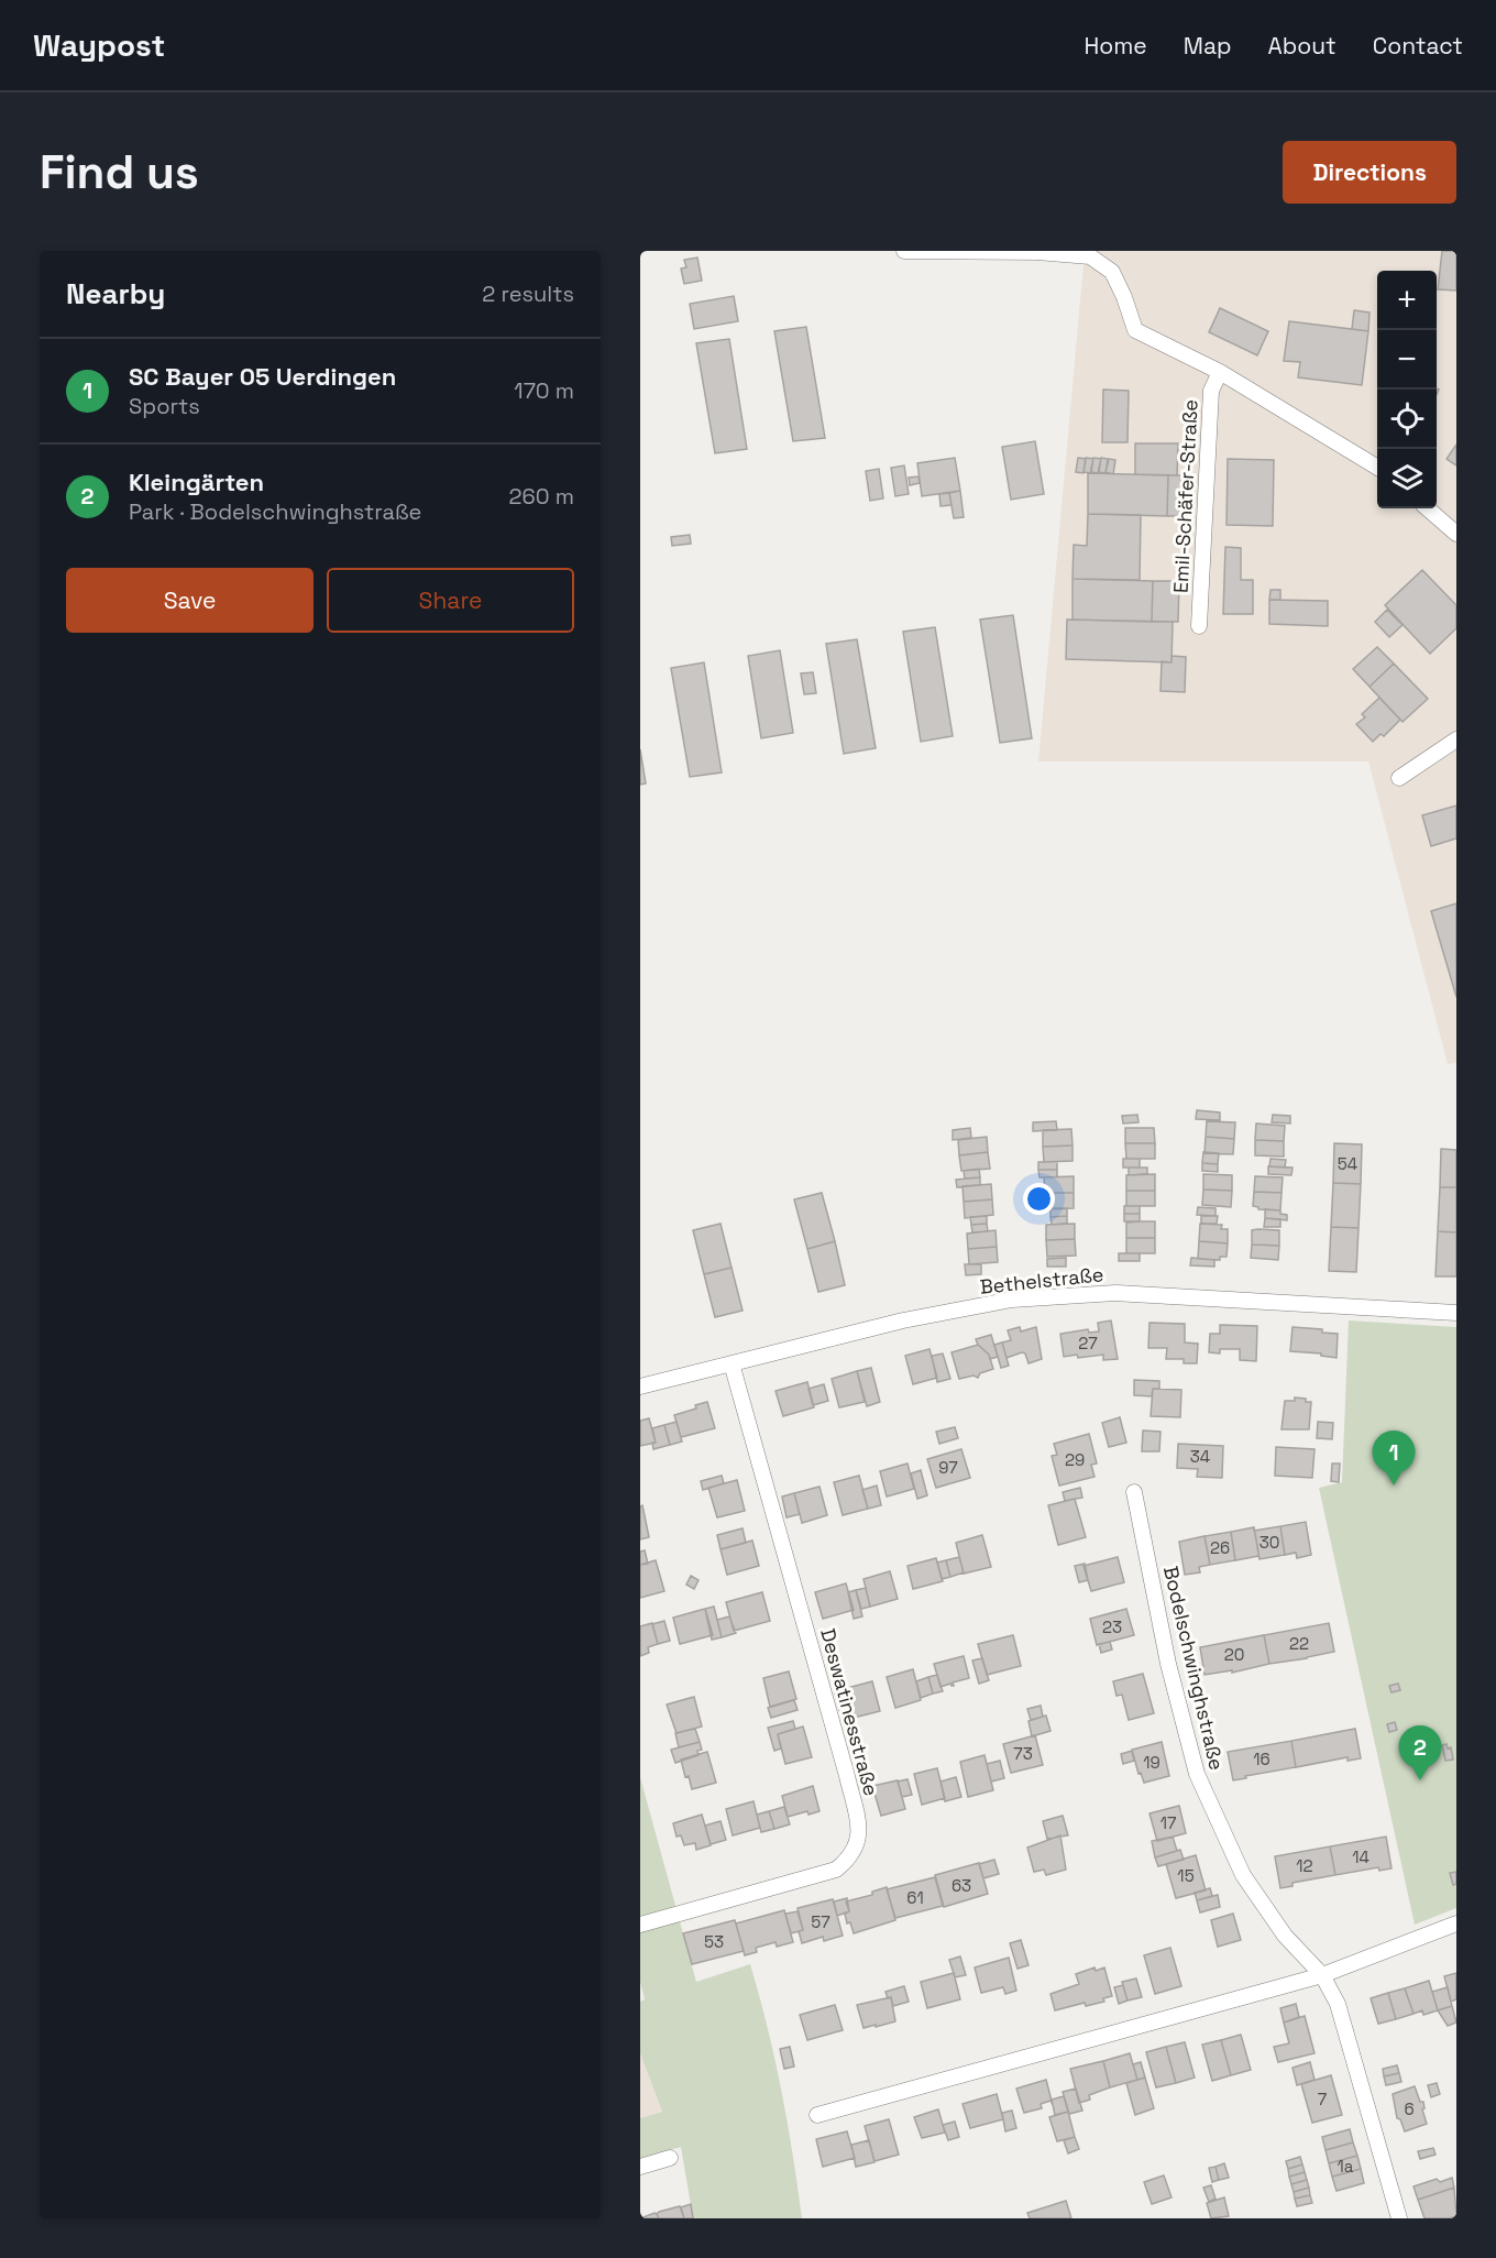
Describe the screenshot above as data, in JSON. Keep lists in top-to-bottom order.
{
  "streets": {
    "street": [
      "Emil-Schäfer-Straße",
      "Bethelstraße",
      "Bodelschwinghstraße",
      "Deswatinesstraße"
    ]
  },
  "crossings": [
    ["Bethelstraße", "Deswatinesstraße"]
  ],
  "house_numbers": [
    "54",
    "27",
    "34",
    "29",
    "97",
    "30",
    "26",
    "23",
    "22",
    "20",
    "73",
    "16",
    "19",
    "17",
    "14",
    "12",
    "15",
    "63",
    "61",
    "57",
    "53",
    "7",
    "6",
    "1a"
  ],
  "page": {
    "header": "Waypost",
    "nav": [
      "Home",
      "Map",
      "About",
      "Contact"
    ],
    "buttons": [
      "Directions",
      ["Save", "Share"]
    ],
    "title": "Find us",
    "heading": ["Nearby", "2 results"],
    "map_buttons": ["+", "−"],
    "list": [
      {
        "mark": "1",
        "name": "SC Bayer 05 Uerdingen",
        "note": "Sports",
        "value": "170 m"
      },
      {
        "mark": "2",
        "name": "Kleingärten",
        "note": "Park · Bodelschwinghstraße",
        "value": "260 m"
      }
    ],
    "pins": ["1", "2"]
  }
}
